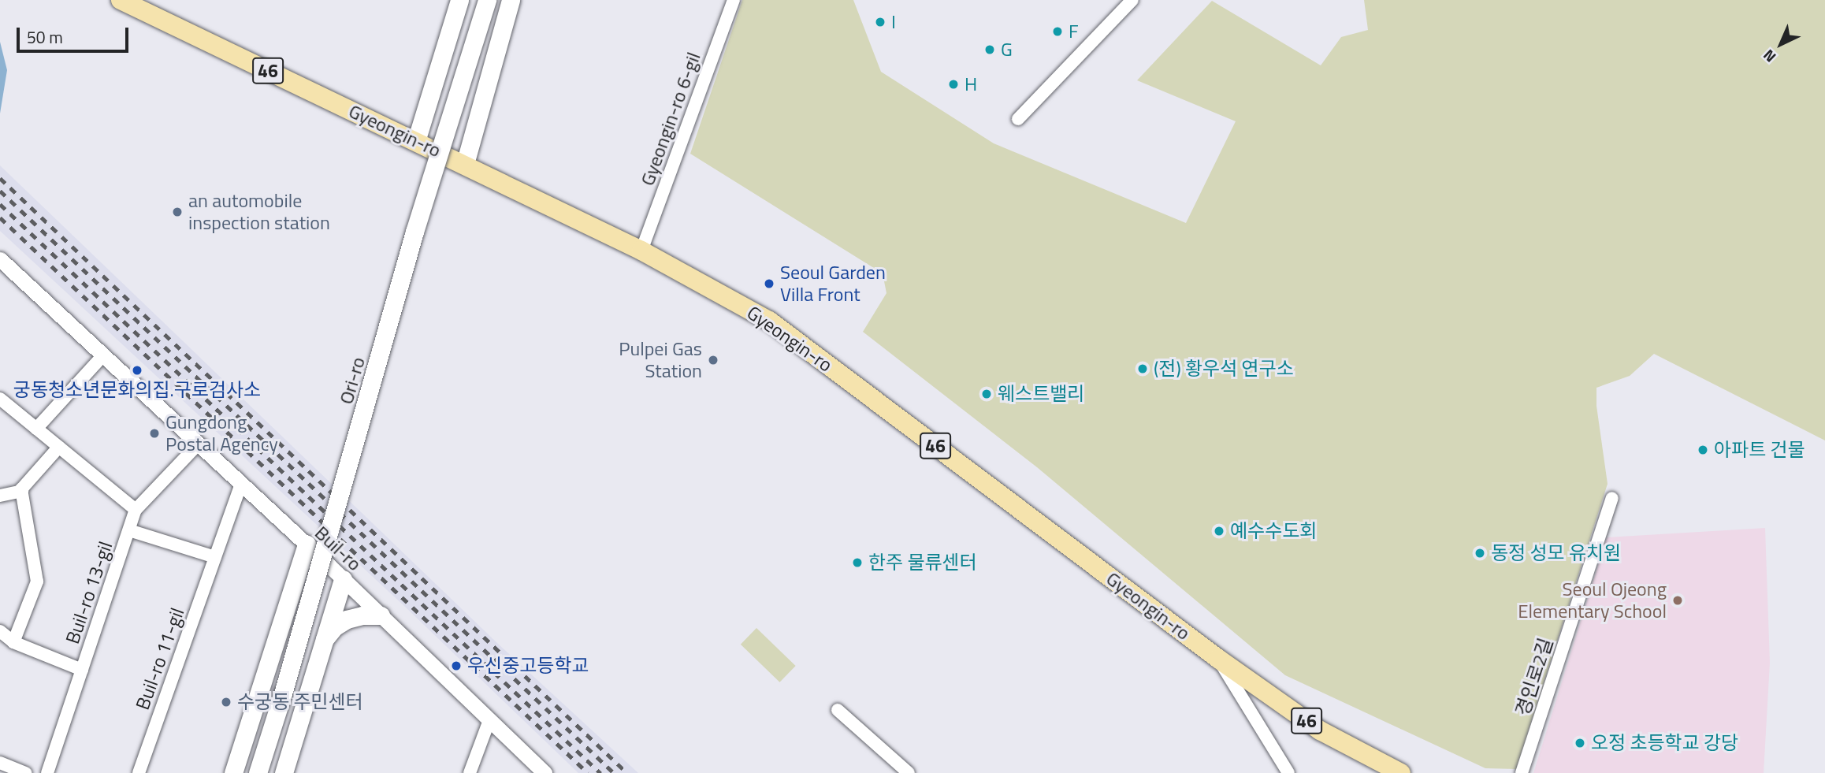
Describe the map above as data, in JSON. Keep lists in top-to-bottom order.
{
  "streets": {
    "main road": ["46", "Gyeongin-ro", "Ori-ro"],
    "street": [
      "Gyeongin-ro 6-gil",
      "Buil-ro",
      "Buil-ro 13-gil",
      "Buil-ro 11-gil",
      "경인로2길"
    ]
  },
  "crossings": [
    ["Gyeongin-ro 6-gil", "Gyeongin-ro"],
    ["Buil-ro", "Buil-ro 13-gil"],
    ["Buil-ro", "Buil-ro 11-gil"]
  ],
  "places": [
    "I",
    "F",
    "G",
    "H",
    "an automobile inspection station",
    "Seoul Garden Villa Front",
    "Pulpei Gas Station",
    "(전) 황우석 연구소",
    "궁동청소년문화의집.구로검사소",
    "웨스트밸리",
    "Gungdong Postal Agency",
    "아파트 건물",
    "예수수도회",
    "동정 성모 유치원",
    "한주 물류센터",
    "Seoul Ojeong Elementary School",
    "우신중고등학교",
    "수궁동 주민센터",
    "오정 초등학교 강당"
  ],
  "scale_bar": "50 m",
  "north": "bottom left"
}
